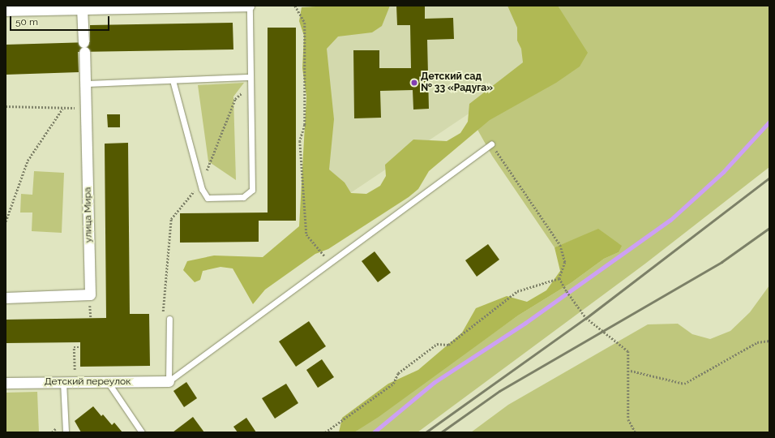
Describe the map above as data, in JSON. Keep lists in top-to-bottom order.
{
  "streets": {
    "street": ["улица Мира", "Детский переулок"]
  },
  "places": ["Детский сад № 33 «Радуга»"],
  "scale_bar": "50 m"
}
